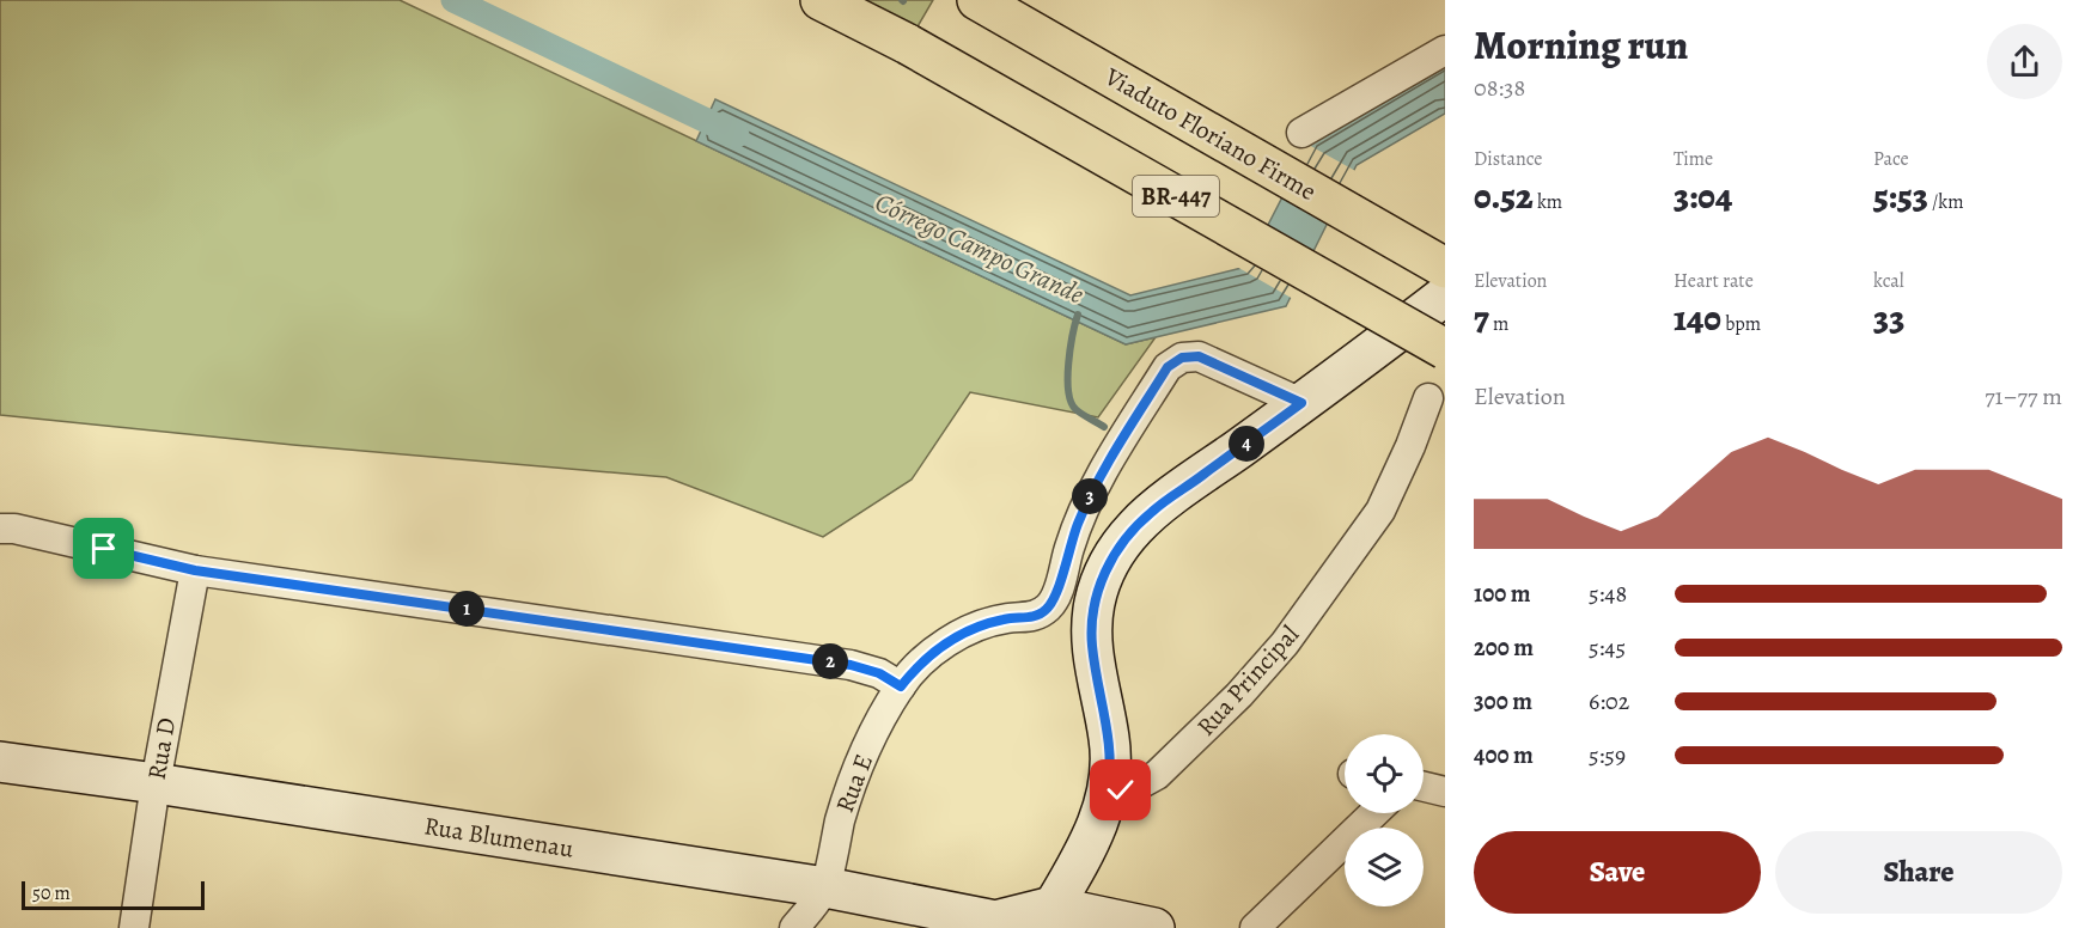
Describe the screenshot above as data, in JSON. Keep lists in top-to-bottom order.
{
  "streets": {
    "main road": ["Viaduto Floriano Firme", "BR-447"],
    "street": [
      "Rua Principal",
      "Rua D",
      "Rua E",
      "Rua Blumenau"
    ]
  },
  "crossings": [
    ["Rua D", "Rua Blumenau"],
    ["Rua E", "Rua Blumenau"]
  ],
  "water": ["Córrego Campo Grande"],
  "scale_bar": "50 m",
  "page": {
    "heading": ["Morning run", "08:38"],
    "stats": [
      ["Distance", "0.52 km"],
      ["Time", "3:04"],
      ["Pace", "5:53 /km"],
      ["Elevation", "7 m"],
      ["Heart rate", "140 bpm"],
      ["kcal", "33"]
    ],
    "chart": ["Elevation", "71–77 m"],
    "pins": [
      "4",
      "3",
      "1",
      "2"
    ],
    "list": [
      {
        "name": "100 m",
        "note": "5:48"
      },
      {
        "name": "200 m",
        "note": "5:45"
      },
      {
        "name": "300 m",
        "note": "6:02"
      },
      {
        "name": "400 m",
        "note": "5:59"
      }
    ],
    "buttons": ["Save", "Share"],
    "scale": "50 m"
  }
}
